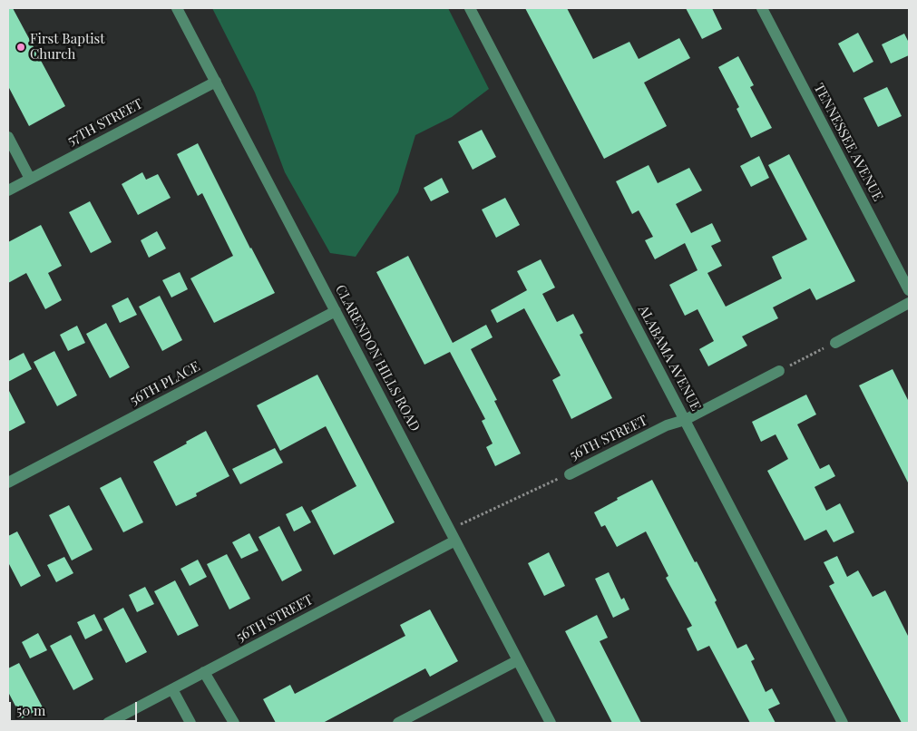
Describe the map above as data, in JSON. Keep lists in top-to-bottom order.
{
  "streets": {
    "street": [
      "57TH STREET",
      "TENNESSEE AVENUE",
      "CLARENDON HILLS ROAD",
      "ALABAMA AVENUE",
      "56TH PLACE",
      "56TH STREET"
    ]
  },
  "crossings": [
    ["57TH STREET", "CLARENDON HILLS ROAD"],
    ["CLARENDON HILLS ROAD", "56TH PLACE"],
    ["CLARENDON HILLS ROAD", "56TH STREET"],
    ["ALABAMA AVENUE", "56TH STREET"]
  ],
  "places": ["First Baptist Church"],
  "scale_bar": "50 m"
}
